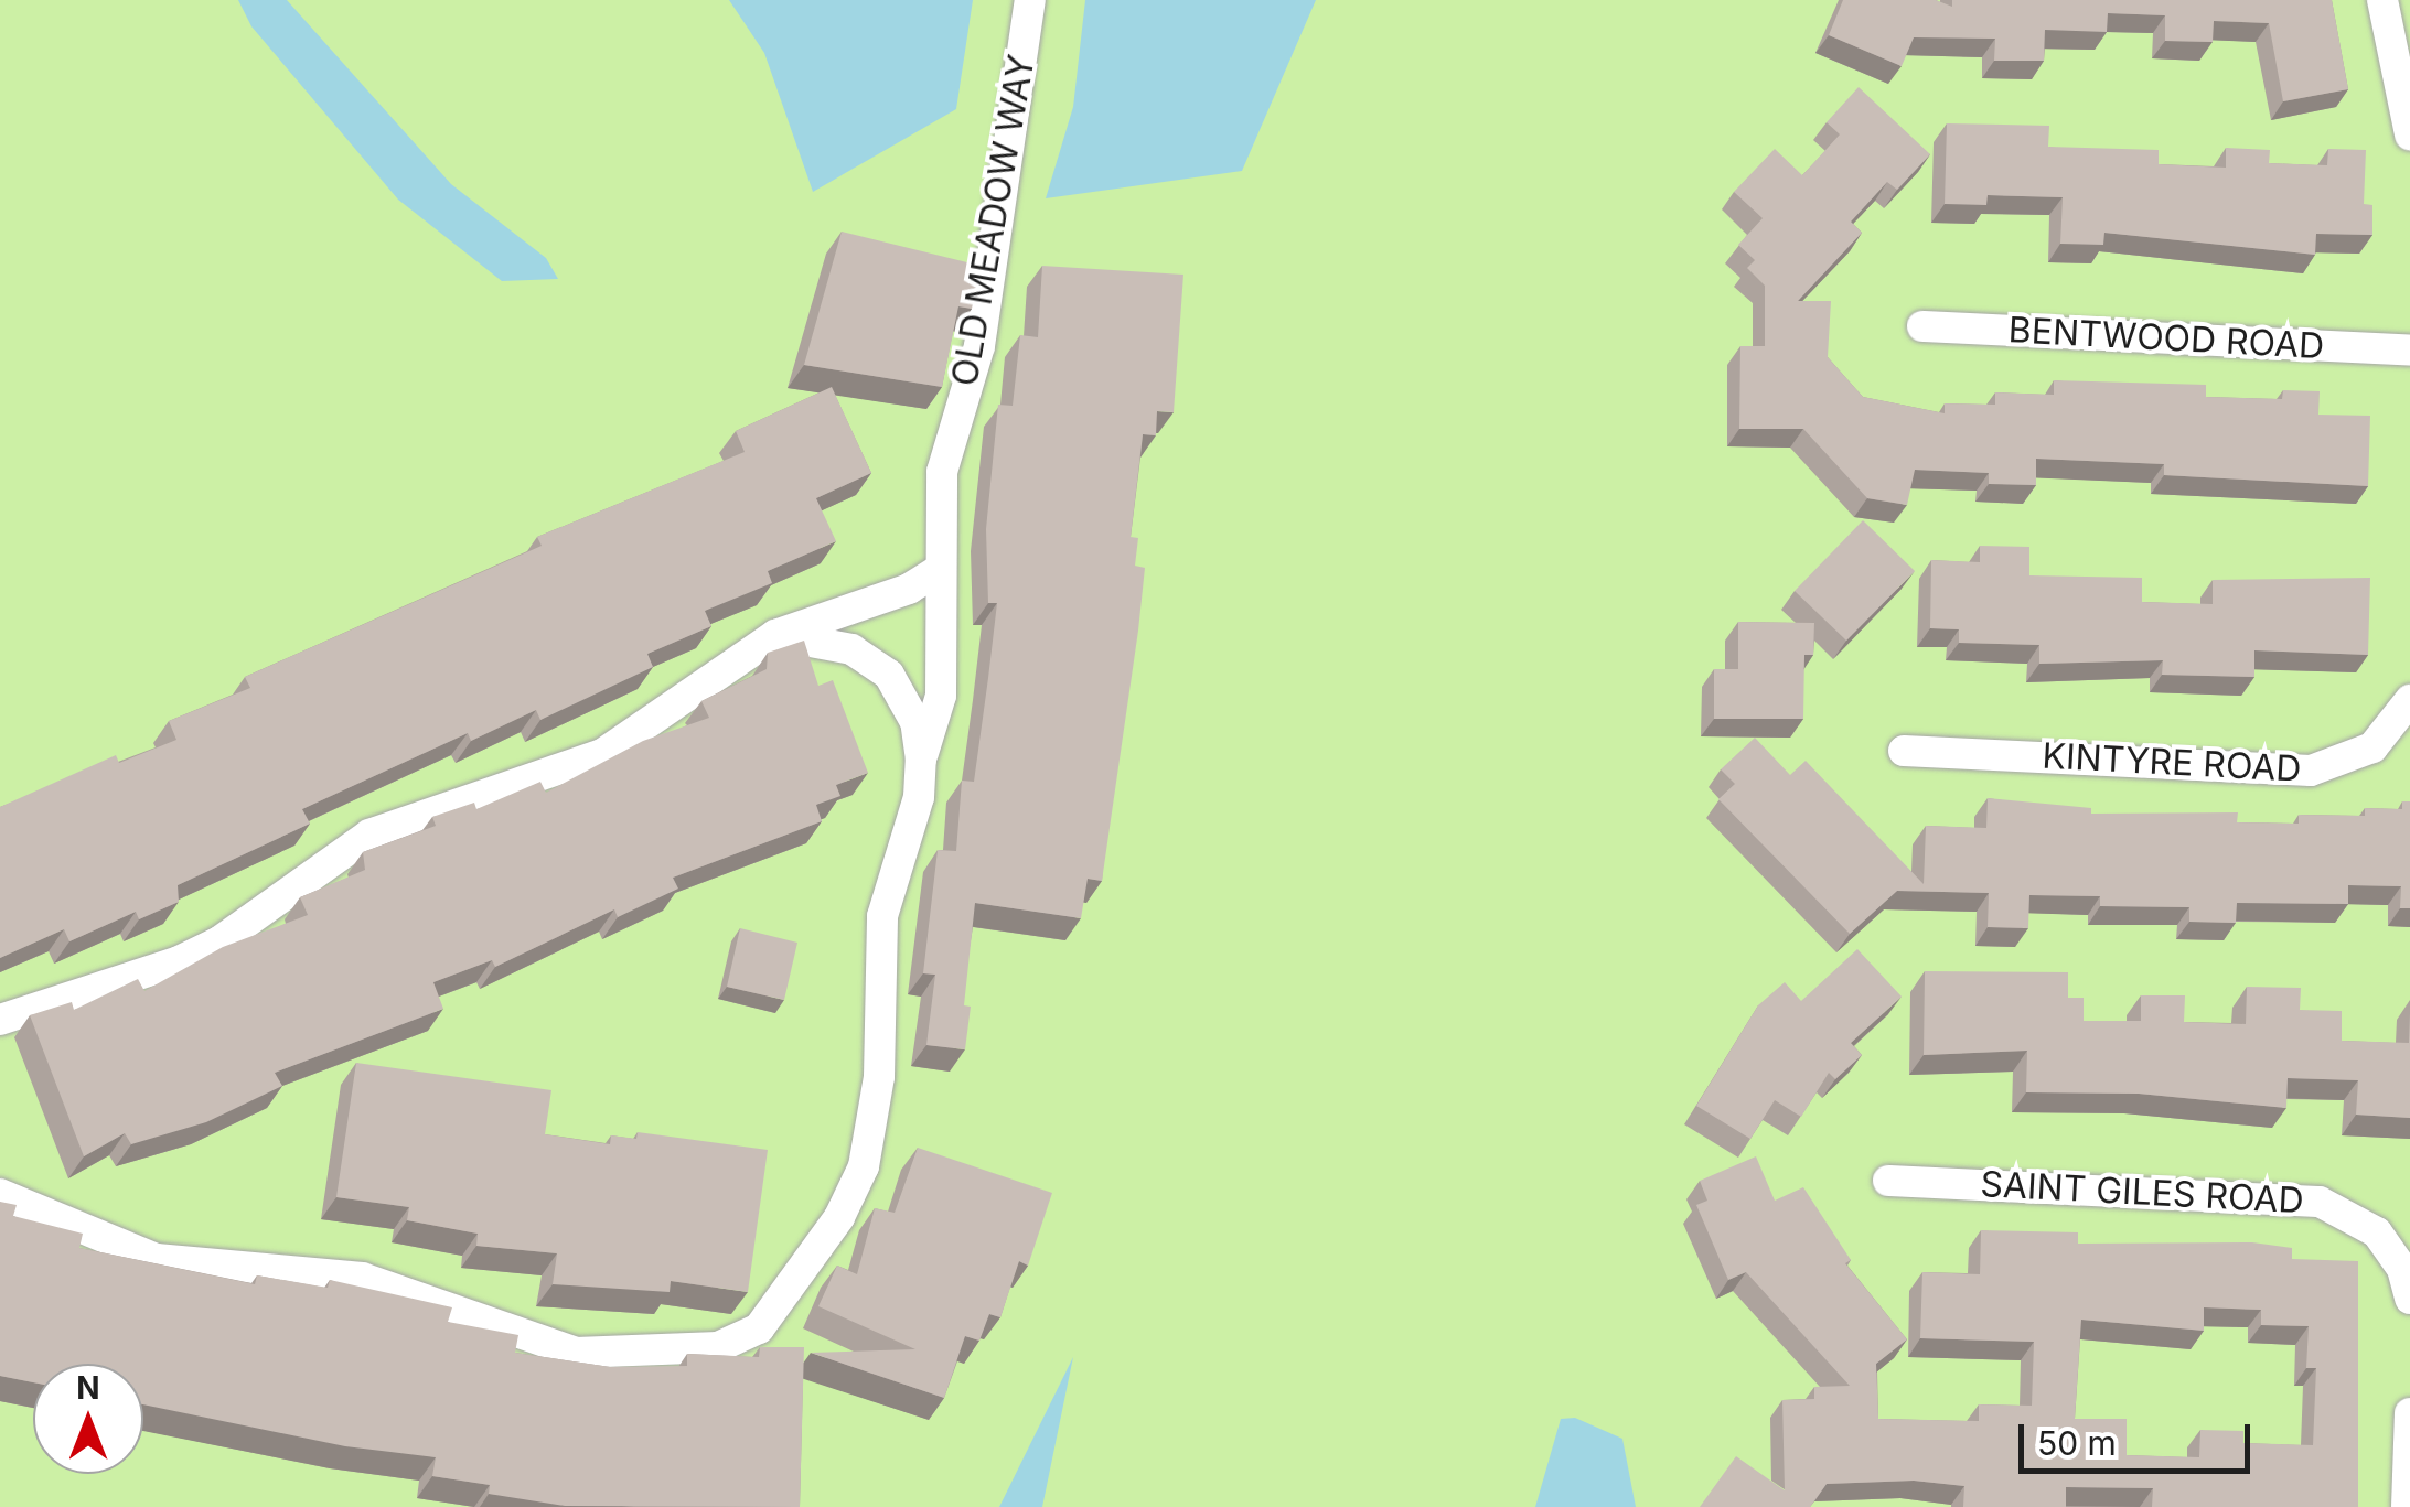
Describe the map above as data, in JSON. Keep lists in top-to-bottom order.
{
  "streets": {
    "street": [
      "OLD MEADOW WAY",
      "BENTWOOD ROAD",
      "KINTYRE ROAD",
      "SAINT GILES ROAD"
    ]
  },
  "scale_bar": "50 m",
  "north": "top"
}
